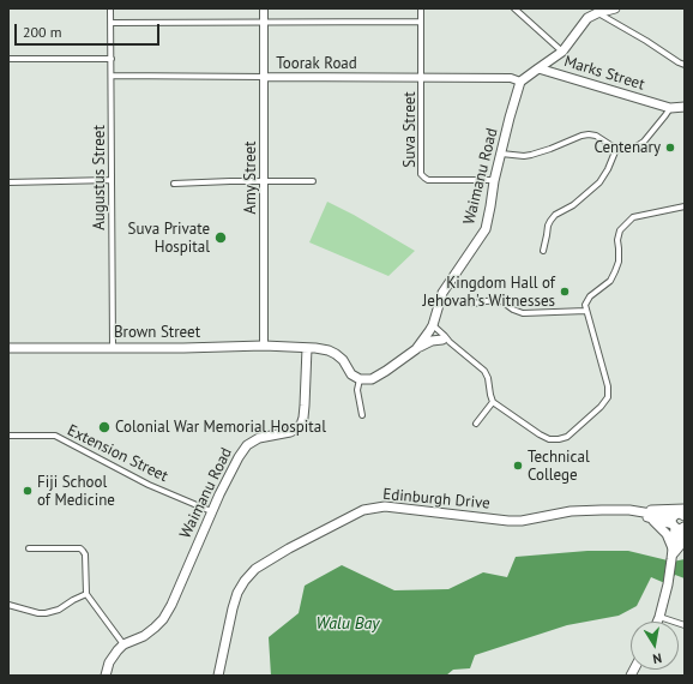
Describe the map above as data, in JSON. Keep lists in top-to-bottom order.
{
  "streets": {
    "main road": [
      "Toorak Road",
      "Marks Street",
      "Waimanu Road",
      "Amy Street",
      "Brown Street",
      "Edinburgh Drive"
    ],
    "street": ["Suva Street", "Augustus Street", "Extension Street"]
  },
  "crossings": [
    ["Toorak Road", "Suva Street"],
    ["Toorak Road", "Waimanu Road"],
    ["Toorak Road", "Augustus Street"],
    ["Toorak Road", "Amy Street"],
    ["Suva Street", "Waimanu Road"],
    ["Waimanu Road", "Brown Street"],
    ["Waimanu Road", "Extension Street"],
    ["Augustus Street", "Brown Street"],
    ["Amy Street", "Brown Street"]
  ],
  "water": ["Walu Bay"],
  "places": [
    "Centenary",
    "Suva Private Hospital",
    "Kingdom Hall of Jehovah's Witnesses",
    "Colonial War Memorial Hospital",
    "Technical College",
    "Fiji School of Medicine"
  ],
  "scale_bar": "200 m",
  "north": "bottom"
}
